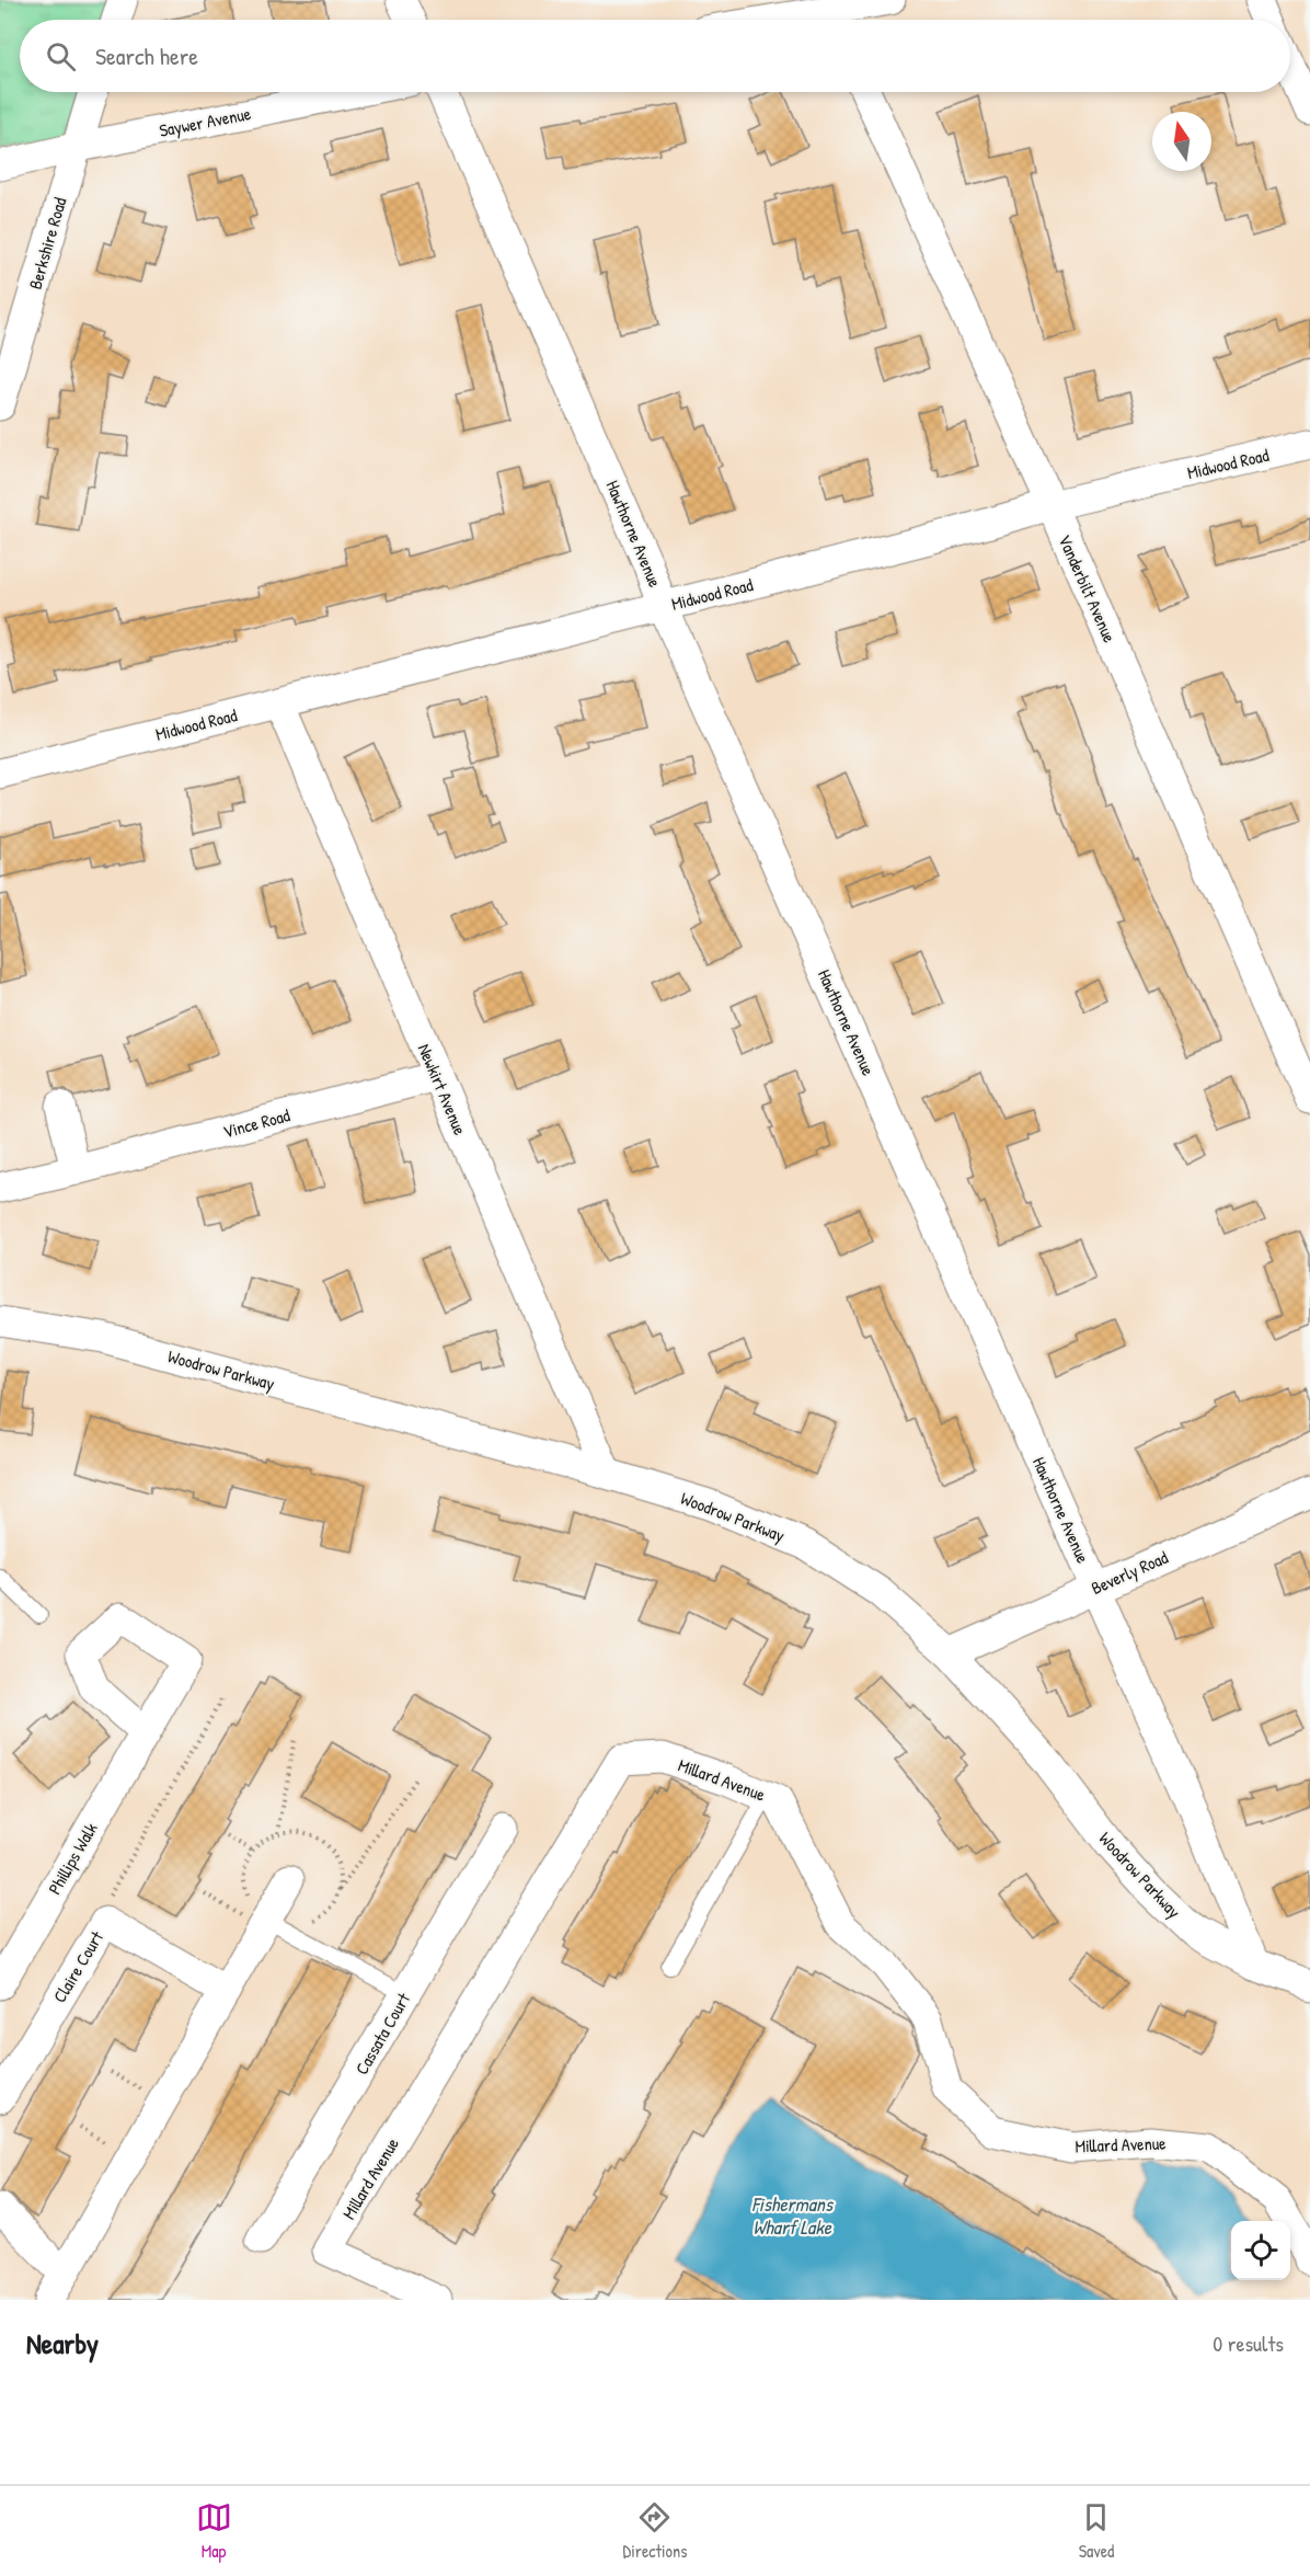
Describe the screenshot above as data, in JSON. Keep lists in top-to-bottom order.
{
  "streets": {
    "street": [
      "Saywer Avenue",
      "Berkshire Road",
      "Midwood Road",
      "Hawthorne Avenue",
      "Vanderbilt Avenue",
      "Newkirt Avenue",
      "Vince Road",
      "Woodrow Parkway",
      "Beverly Road",
      "Millard Avenue",
      "Phillips Walk",
      "Claire Court",
      "Cassata Court"
    ]
  },
  "crossings": [
    ["Saywer Avenue", "Berkshire Road"],
    ["Midwood Road", "Hawthorne Avenue"],
    ["Midwood Road", "Vanderbilt Avenue"],
    ["Midwood Road", "Newkirt Avenue"],
    ["Hawthorne Avenue", "Woodrow Parkway"],
    ["Hawthorne Avenue", "Beverly Road"],
    ["Newkirt Avenue", "Vince Road"],
    ["Newkirt Avenue", "Woodrow Parkway"],
    ["Woodrow Parkway", "Beverly Road"]
  ],
  "water": ["Fishermans Wharf Lake"],
  "north": "top",
  "page": {
    "search": "Search here",
    "heading": ["Nearby", "0 results"],
    "nav": ["Map", "Directions", "Saved"]
  }
}
